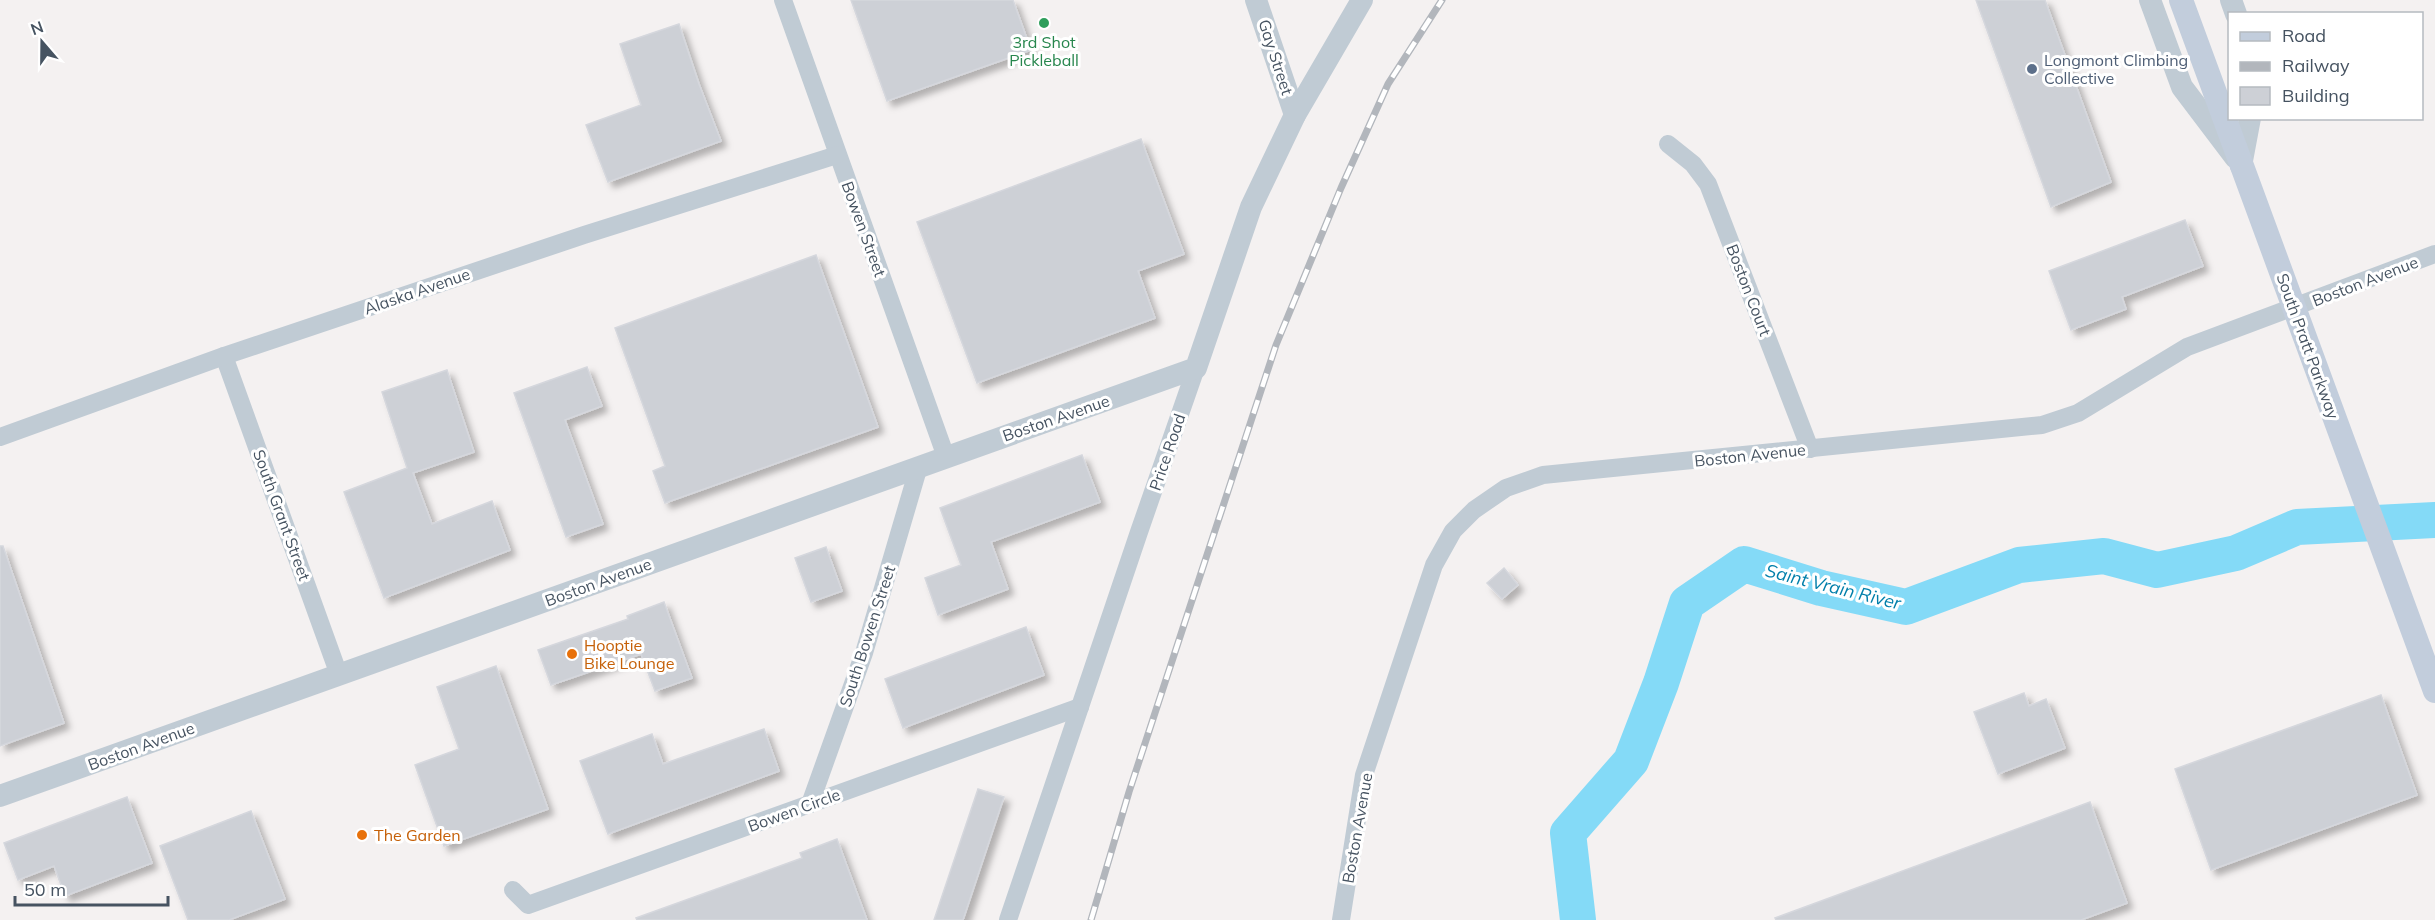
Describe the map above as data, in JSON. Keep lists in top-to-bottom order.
{
  "streets": {
    "main road": ["South Pratt Parkway"],
    "street": [
      "Gay Street",
      "Bowen Street",
      "Boston Avenue",
      "Boston Court",
      "Alaska Avenue",
      "Price Road",
      "South Grant Street",
      "South Bowen Street",
      "Bowen Circle"
    ]
  },
  "crossings": [
    ["Gay Street", "Price Road"],
    ["Bowen Street", "Boston Avenue"],
    ["Bowen Street", "Alaska Avenue"],
    ["Boston Avenue", "Boston Court"],
    ["Boston Avenue", "South Pratt Parkway"],
    ["Boston Avenue", "Price Road"],
    ["Boston Avenue", "South Grant Street"],
    ["Boston Avenue", "South Bowen Street"],
    ["Alaska Avenue", "South Grant Street"],
    ["Price Road", "Bowen Circle"],
    ["South Bowen Street", "Bowen Circle"]
  ],
  "water": ["Saint Vrain River"],
  "places": [
    "3rd Shot Pickleball",
    "Longmont Climbing Collective",
    "Hooptie Bike Lounge",
    "The Garden"
  ],
  "legend": ["Road", "Railway", "Building"],
  "scale_bar": "50 m",
  "north": "top"
}
